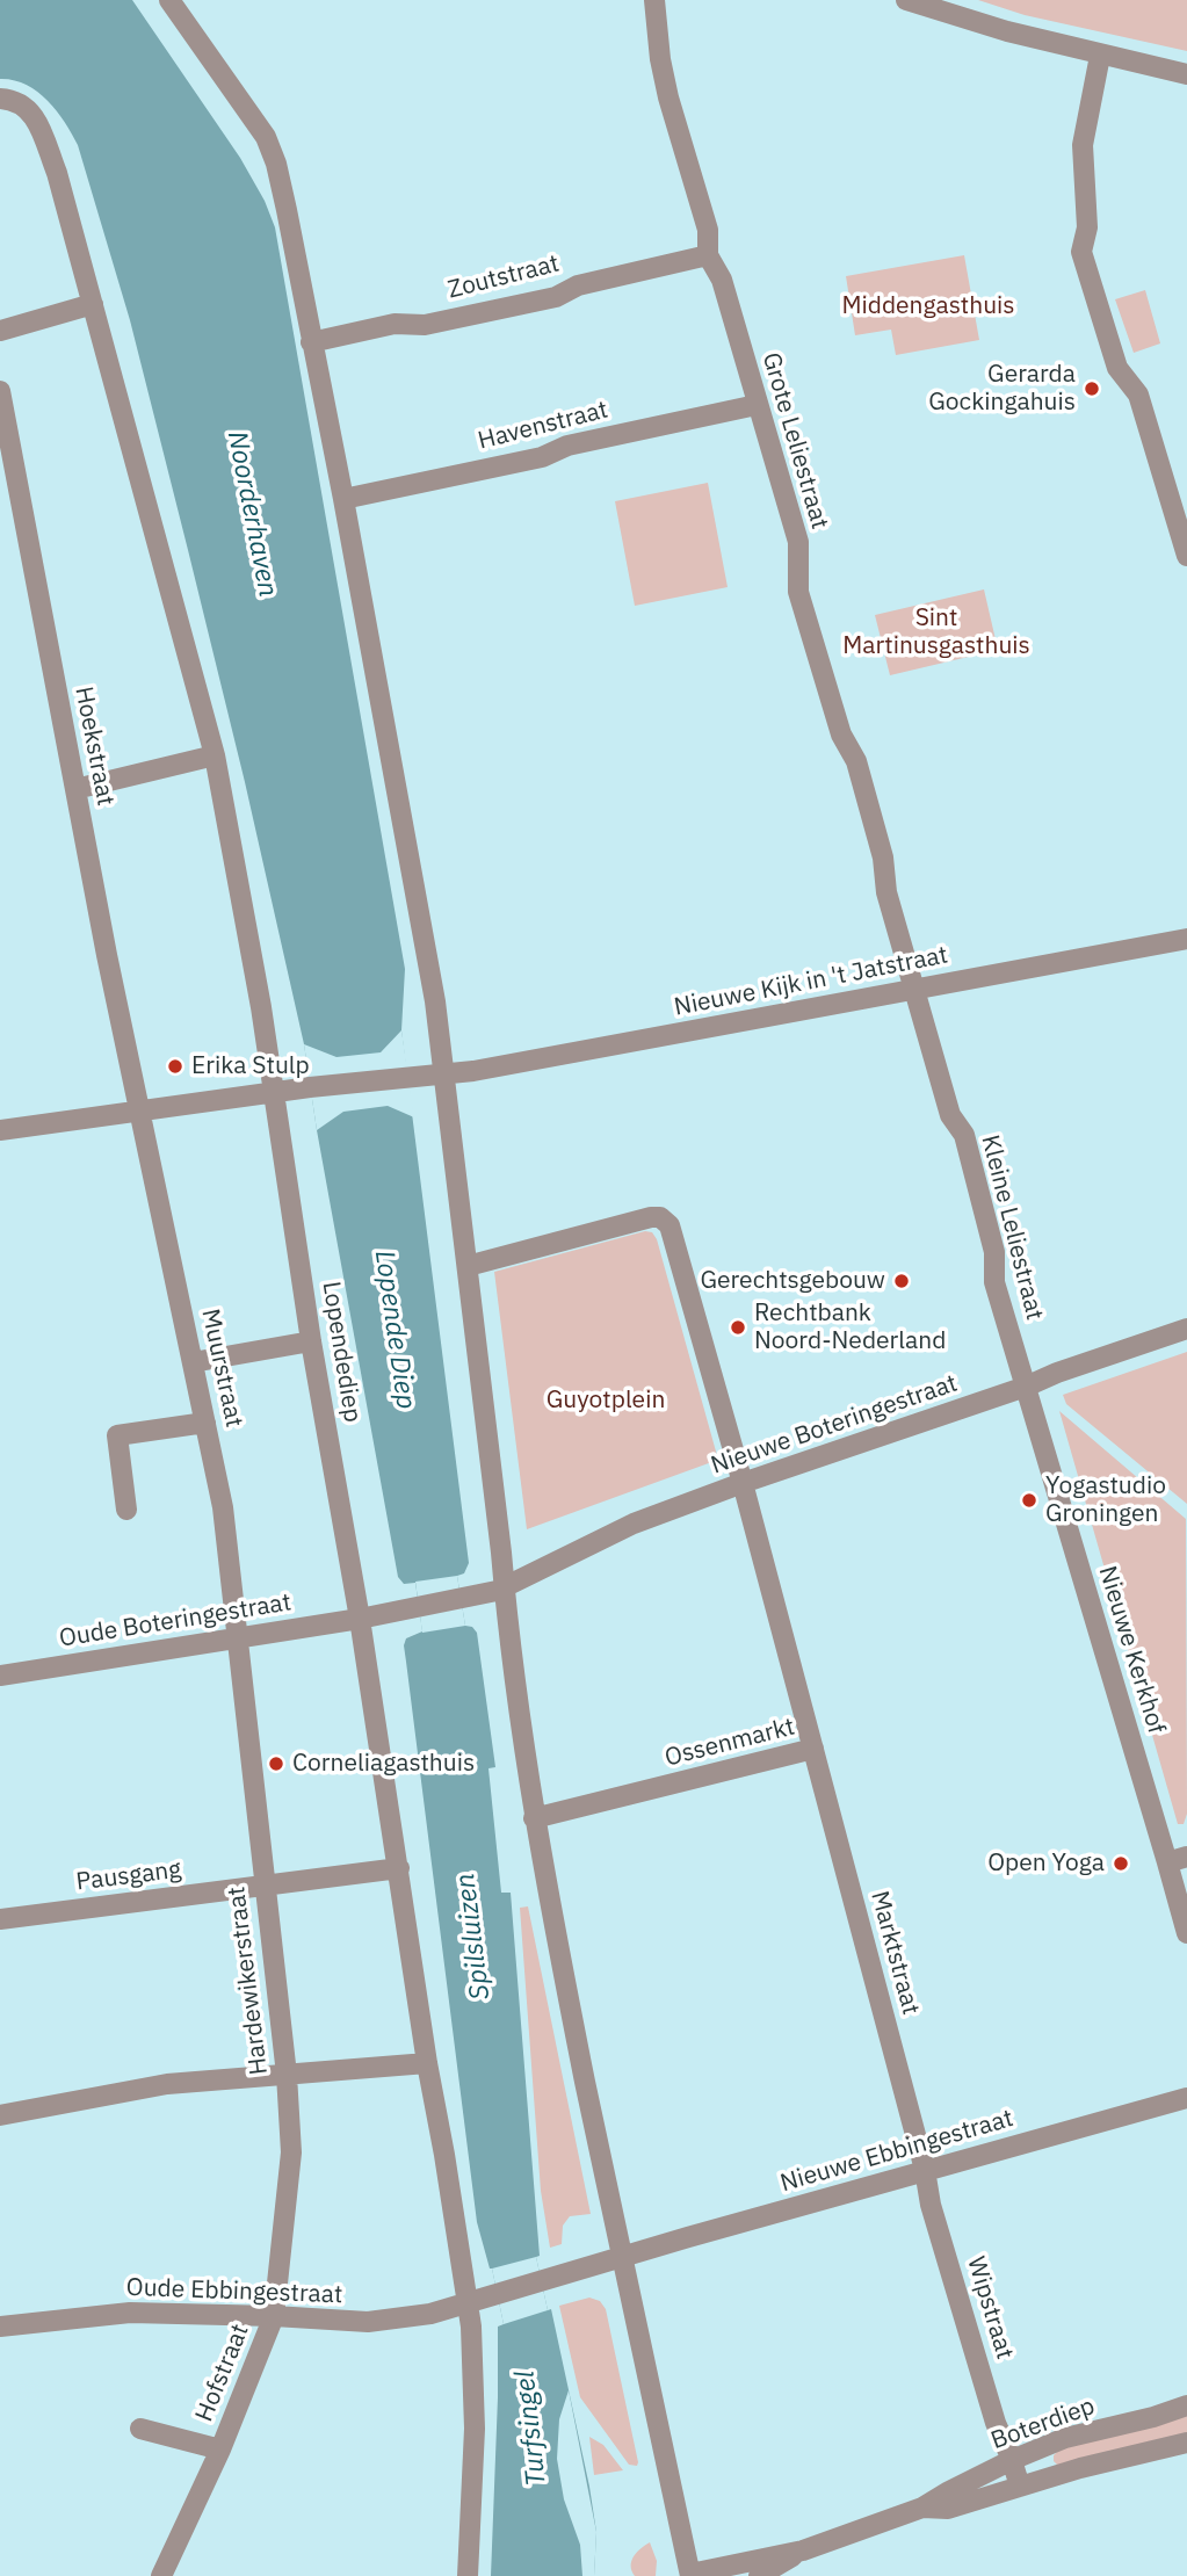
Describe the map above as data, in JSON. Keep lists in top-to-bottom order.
{
  "streets": {
    "street": [
      "Zoutstraat",
      "Havenstraat",
      "Grote Leliestraat",
      "Hoekstraat",
      "Nieuwe Kijk in 't Jatstraat",
      "Kleine Leliestraat",
      "Lopendediep",
      "Muurstraat",
      "Nieuwe Boteringestraat",
      "Oude Boteringestraat",
      "Nieuwe Kerkhof",
      "Ossenmarkt",
      "Pausgang",
      "Marktstraat",
      "Hardewikerstraat",
      "Nieuwe Ebbingestraat",
      "Oude Ebbingestraat",
      "Wipstraat",
      "Hofstraat",
      "Boterdiep"
    ]
  },
  "crossings": [
    ["Zoutstraat", "Grote Leliestraat"],
    ["Havenstraat", "Grote Leliestraat"],
    ["Grote Leliestraat", "Nieuwe Kijk in 't Jatstraat"],
    ["Grote Leliestraat", "Kleine Leliestraat"],
    ["Hoekstraat", "Nieuwe Kijk in 't Jatstraat"],
    ["Hoekstraat", "Muurstraat"],
    ["Nieuwe Kijk in 't Jatstraat", "Kleine Leliestraat"],
    ["Nieuwe Kijk in 't Jatstraat", "Lopendediep"],
    ["Nieuwe Kijk in 't Jatstraat", "Muurstraat"],
    ["Kleine Leliestraat", "Nieuwe Boteringestraat"],
    ["Kleine Leliestraat", "Nieuwe Kerkhof"],
    ["Lopendediep", "Oude Boteringestraat"],
    ["Muurstraat", "Oude Boteringestraat"],
    ["Muurstraat", "Hardewikerstraat"],
    ["Nieuwe Boteringestraat", "Oude Boteringestraat"],
    ["Nieuwe Boteringestraat", "Nieuwe Kerkhof"],
    ["Nieuwe Boteringestraat", "Ossenmarkt"],
    ["Oude Boteringestraat", "Hardewikerstraat"],
    ["Ossenmarkt", "Marktstraat"],
    ["Pausgang", "Hardewikerstraat"],
    ["Marktstraat", "Nieuwe Ebbingestraat"],
    ["Marktstraat", "Wipstraat"],
    ["Hardewikerstraat", "Oude Ebbingestraat"],
    ["Hardewikerstraat", "Hofstraat"],
    ["Nieuwe Ebbingestraat", "Oude Ebbingestraat"],
    ["Nieuwe Ebbingestraat", "Wipstraat"],
    ["Oude Ebbingestraat", "Hofstraat"],
    ["Wipstraat", "Boterdiep"]
  ],
  "water": [
    "Noorderhaven",
    "Lopende Diep",
    "Spilsluizen",
    "Turfsingel"
  ],
  "parks": ["Middengasthuis", "Sint Martinusgasthuis", "Guyotplein"],
  "places": [
    "Gerarda Gockingahuis",
    "Erika Stulp",
    "Gerechtsgebouw",
    "Rechtbank Noord-Nederland",
    "Yogastudio Groningen",
    "Corneliagasthuis",
    "Open Yoga"
  ]
}
